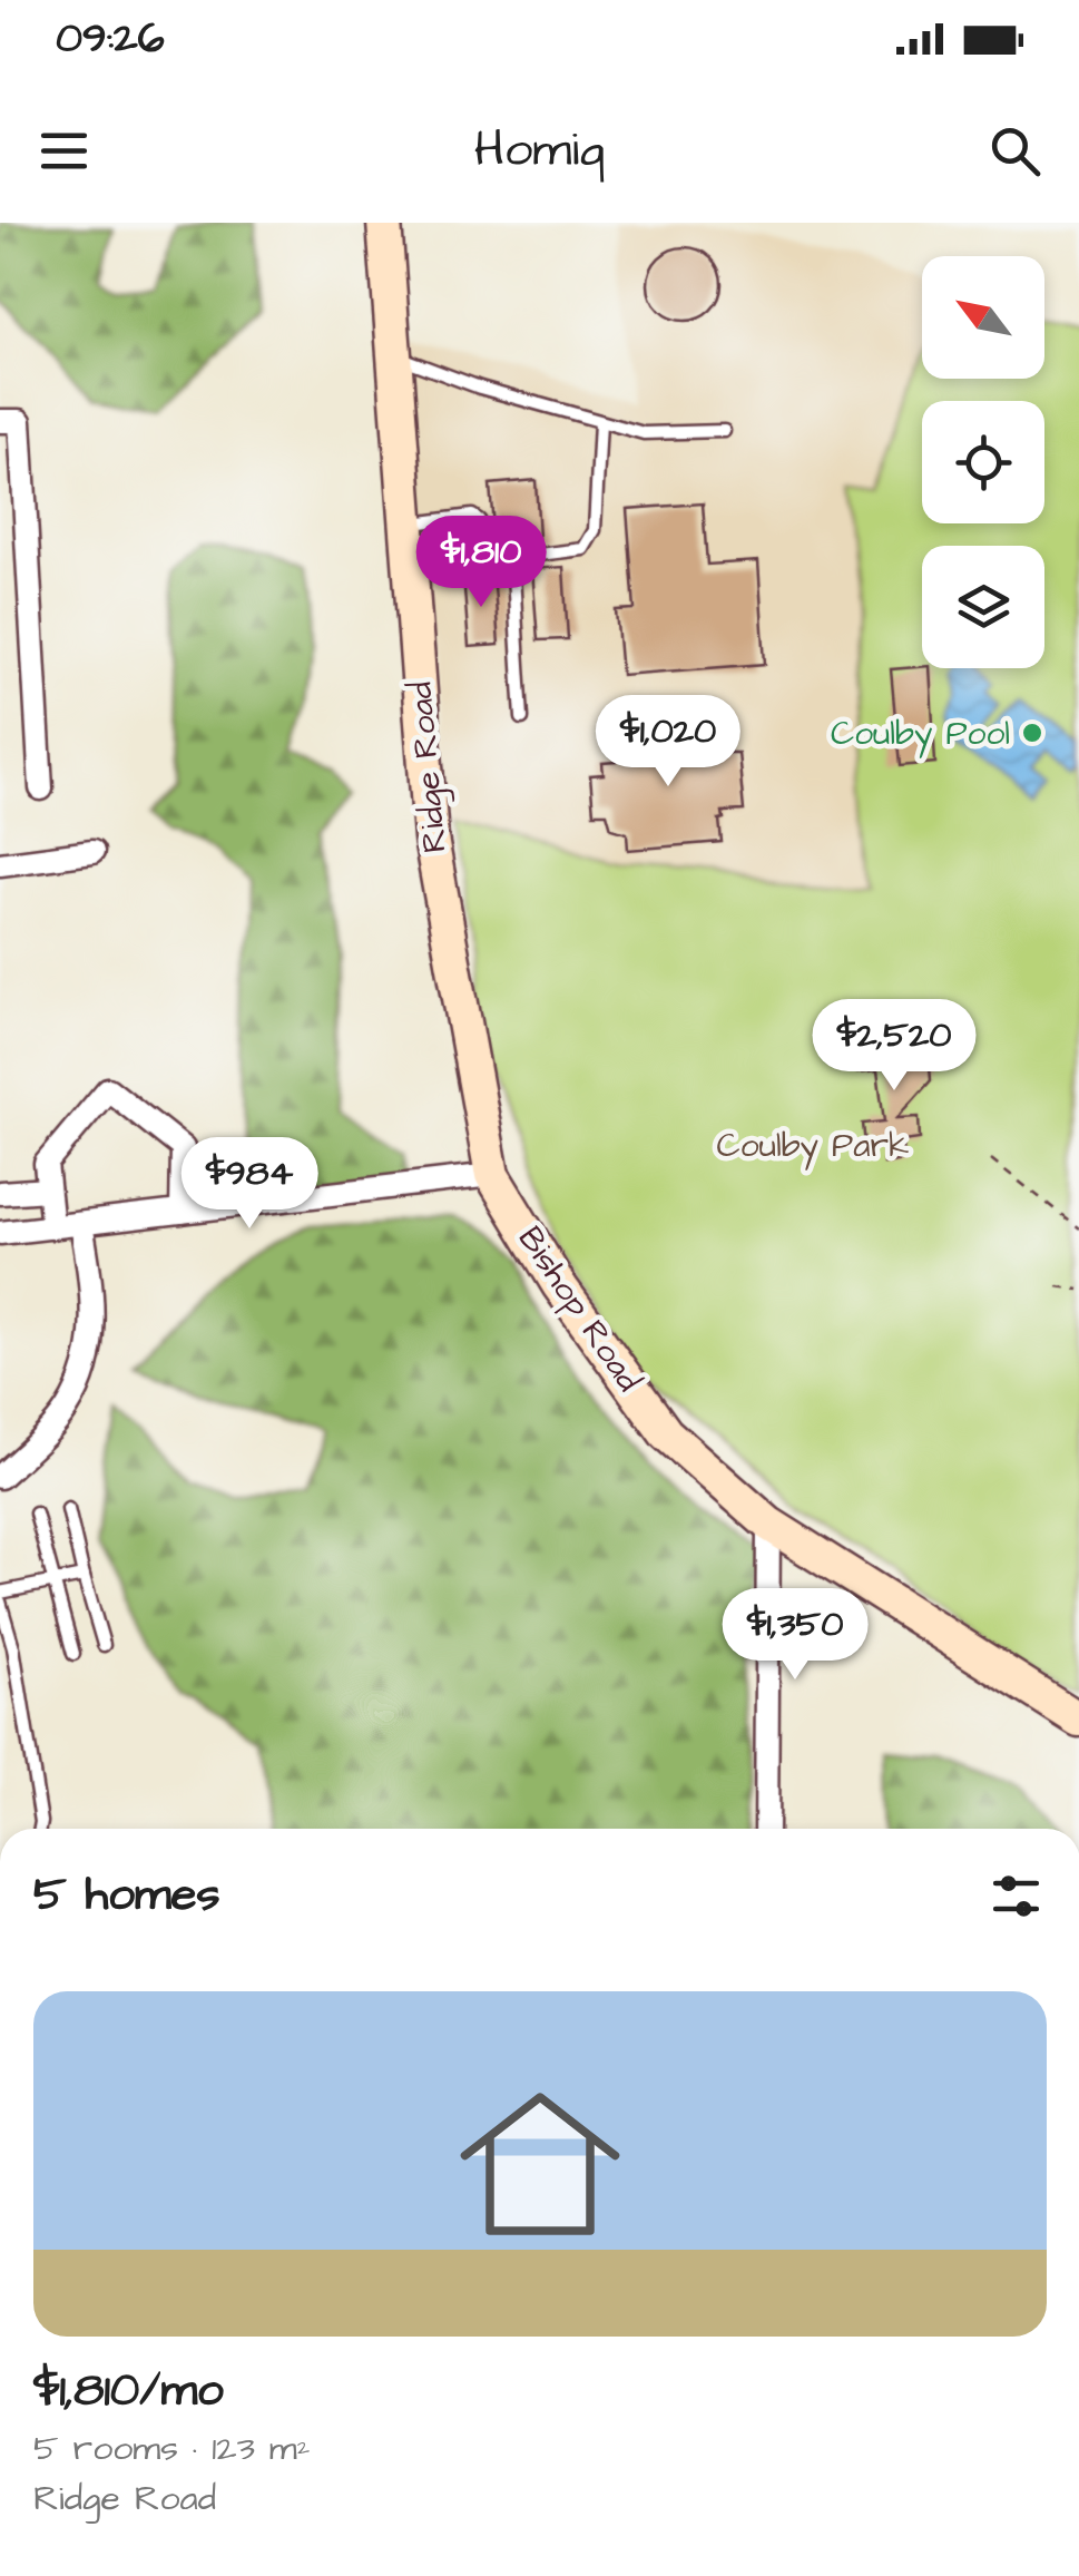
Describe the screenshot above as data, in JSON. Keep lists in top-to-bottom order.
{
  "streets": {
    "main road": ["Ridge Road", "Bishop Road"]
  },
  "crossings": [
    ["Ridge Road", "Bishop Road"]
  ],
  "parks": ["Coulby Park"],
  "places": ["Coulby Pool"],
  "north": "top left",
  "page": {
    "status": "09:26",
    "header": "Homiq",
    "price": [
      "$1,810",
      "$1,020",
      "$2,520",
      "$984",
      "$1,350"
    ],
    "heading": "5 homes",
    "list": [
      {
        "name": "$1,810/mo",
        "note": "5 rooms · 123 m² · Ridge Road"
      }
    ]
  }
}
